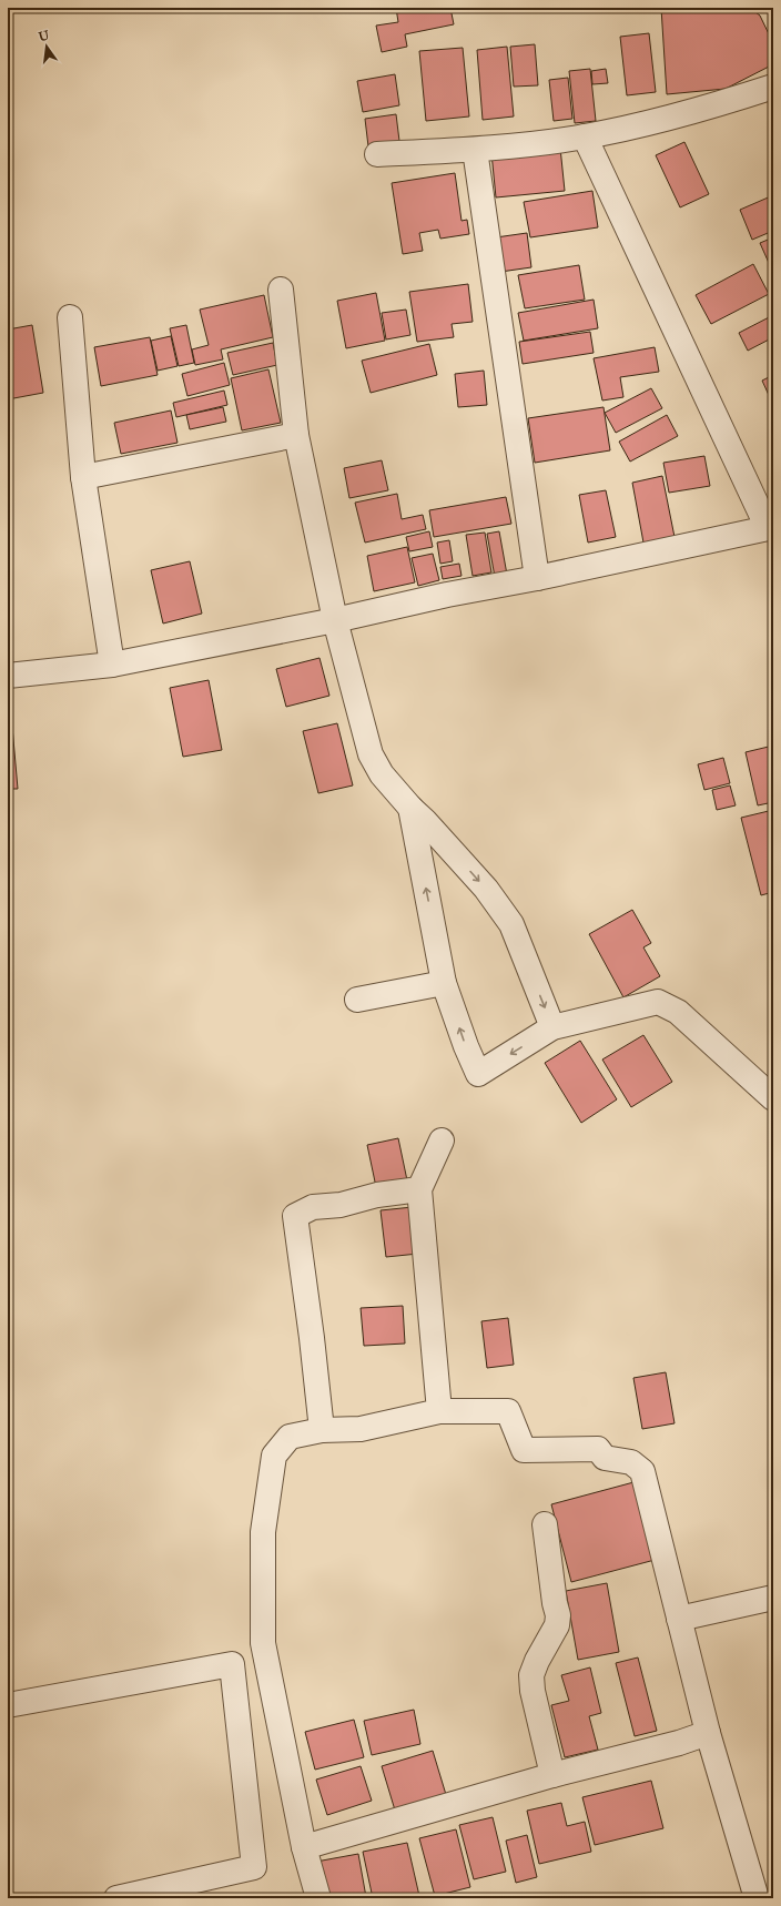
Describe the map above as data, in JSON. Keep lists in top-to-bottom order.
{
  "north": "top"
}
